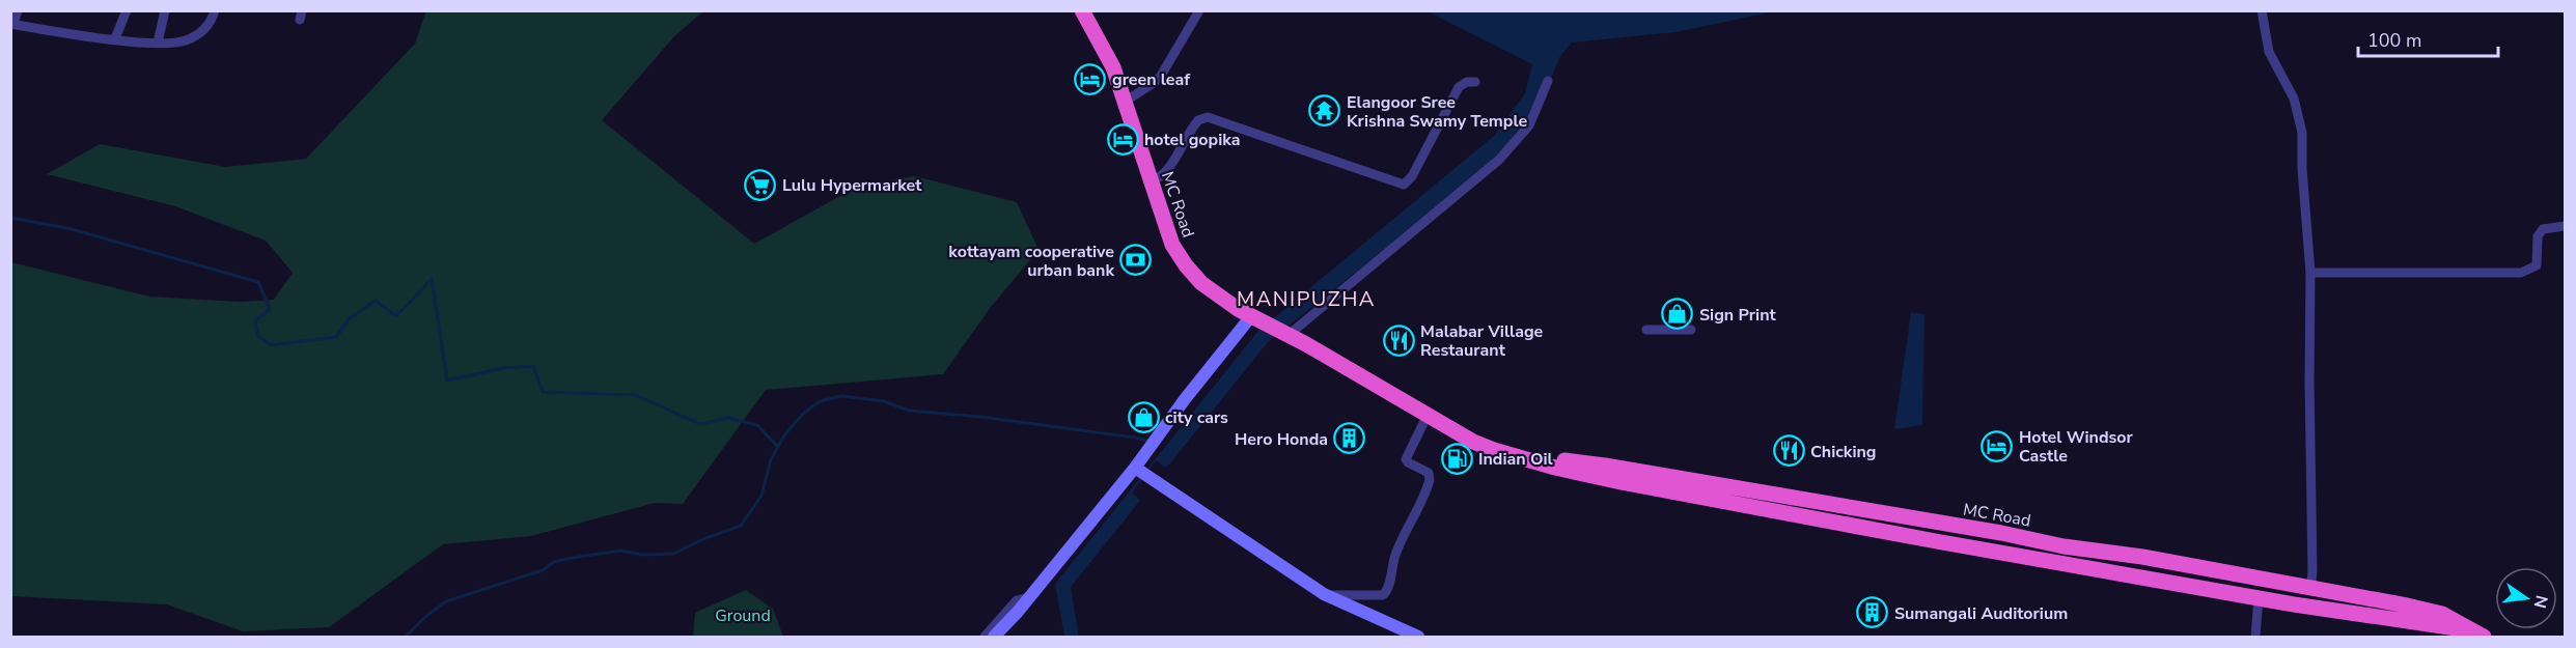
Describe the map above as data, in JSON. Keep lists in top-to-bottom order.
{
  "streets": {
    "highway": ["MC Road"]
  },
  "districts": ["MANIPUZHA"],
  "parks": ["Ground"],
  "places": {
    "hotel": ["green leaf", "hotel gopika", "Hotel Windsor Castle"],
    "temple": ["Elangoor Sree Krishna Swamy Temple"],
    "supermarket": ["Lulu Hypermarket"],
    "bank": ["kottayam cooperative urban bank"],
    "shop": ["Sign Print", "city cars"],
    "restaurant": ["Malabar Village Restaurant", "Chicking"],
    "building": ["Hero Honda", "Sumangali Auditorium"],
    "fuel station": ["Indian Oil"]
  },
  "scale_bar": "100 m",
  "north": "right"
}
